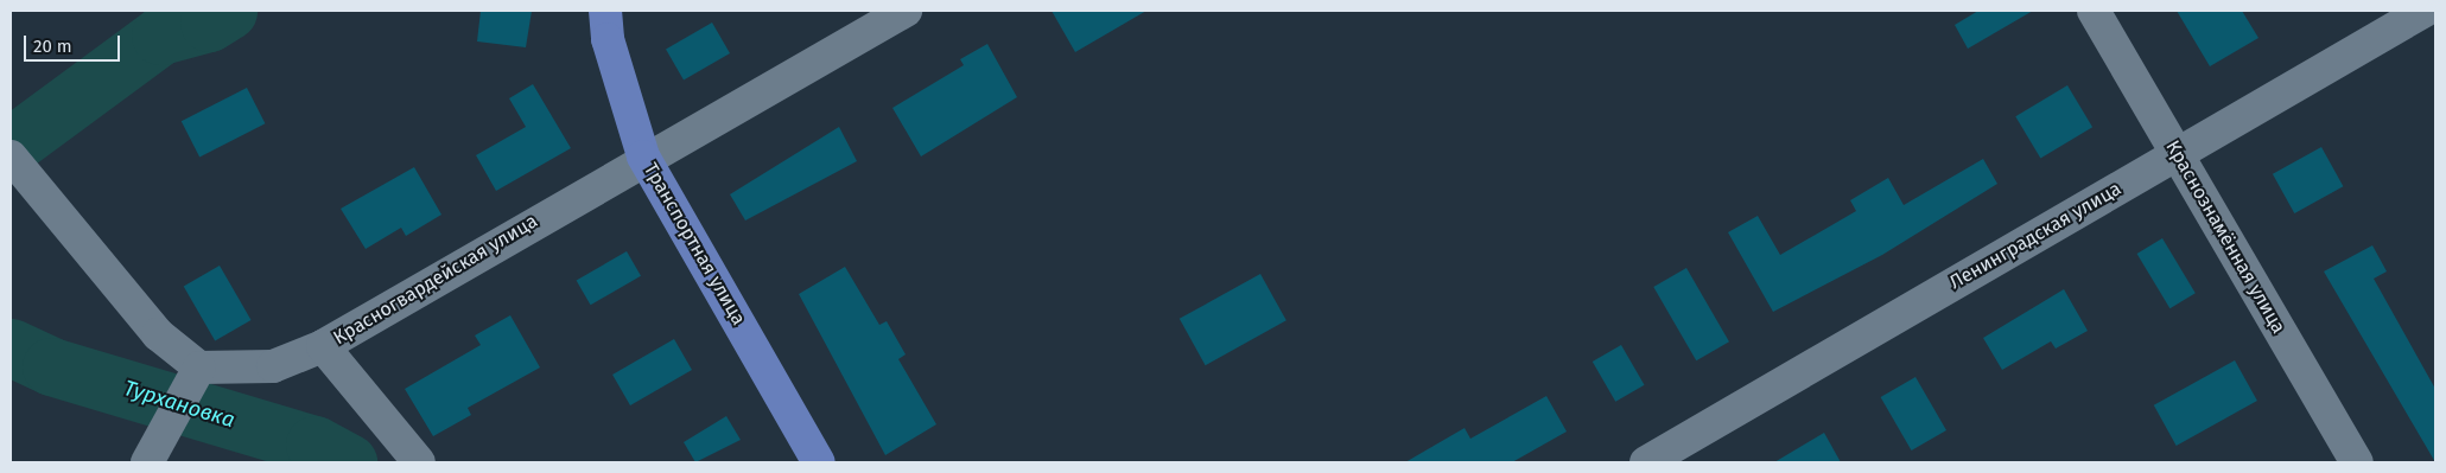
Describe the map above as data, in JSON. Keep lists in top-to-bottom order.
{
  "streets": {
    "main road": ["Транспортная улица"],
    "street": ["Ленинградская улица", "Краснознамённая улица", "Красногвардейская улица"]
  },
  "crossings": [
    ["Ленинградская улица", "Краснознамённая улица"],
    ["Транспортная улица", "Красногвардейская улица"]
  ],
  "water": ["Турхановка"],
  "scale_bar": "20 m"
}
